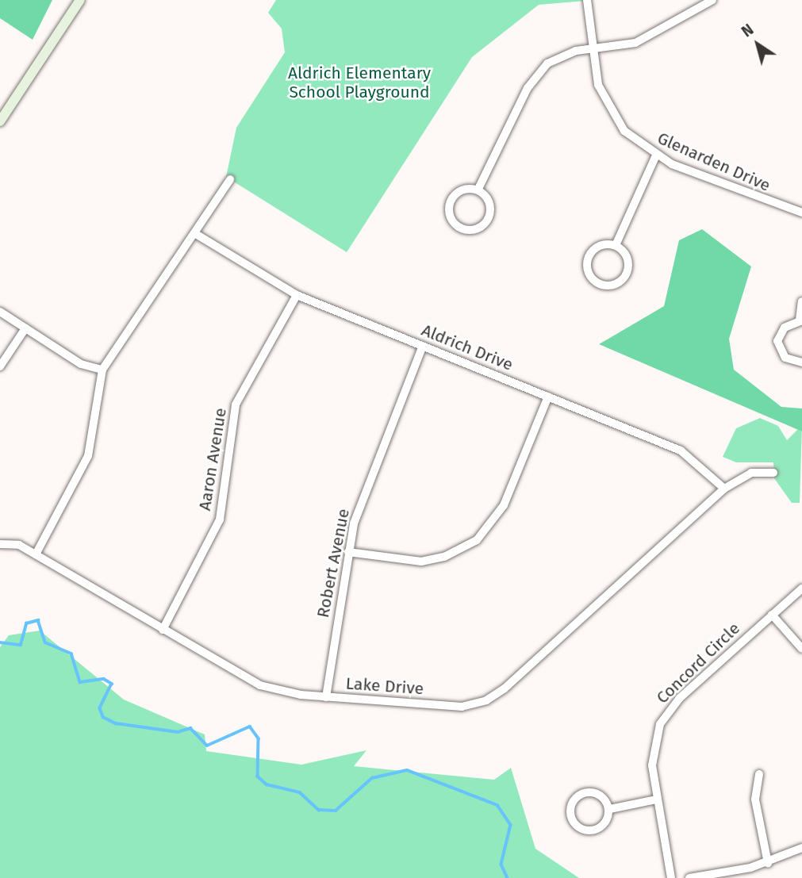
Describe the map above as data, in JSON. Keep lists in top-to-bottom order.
{
  "streets": {
    "street": [
      "Glenarden Drive",
      "Aldrich Drive",
      "Aaron Avenue",
      "Robert Avenue",
      "Concord Circle",
      "Lake Drive"
    ]
  },
  "crossings": [
    ["Aldrich Drive", "Aaron Avenue"],
    ["Aldrich Drive", "Robert Avenue"],
    ["Aldrich Drive", "Lake Drive"],
    ["Aaron Avenue", "Lake Drive"],
    ["Robert Avenue", "Lake Drive"]
  ],
  "parks": ["Aldrich Elementary School Playground"],
  "north": "top left"
}
